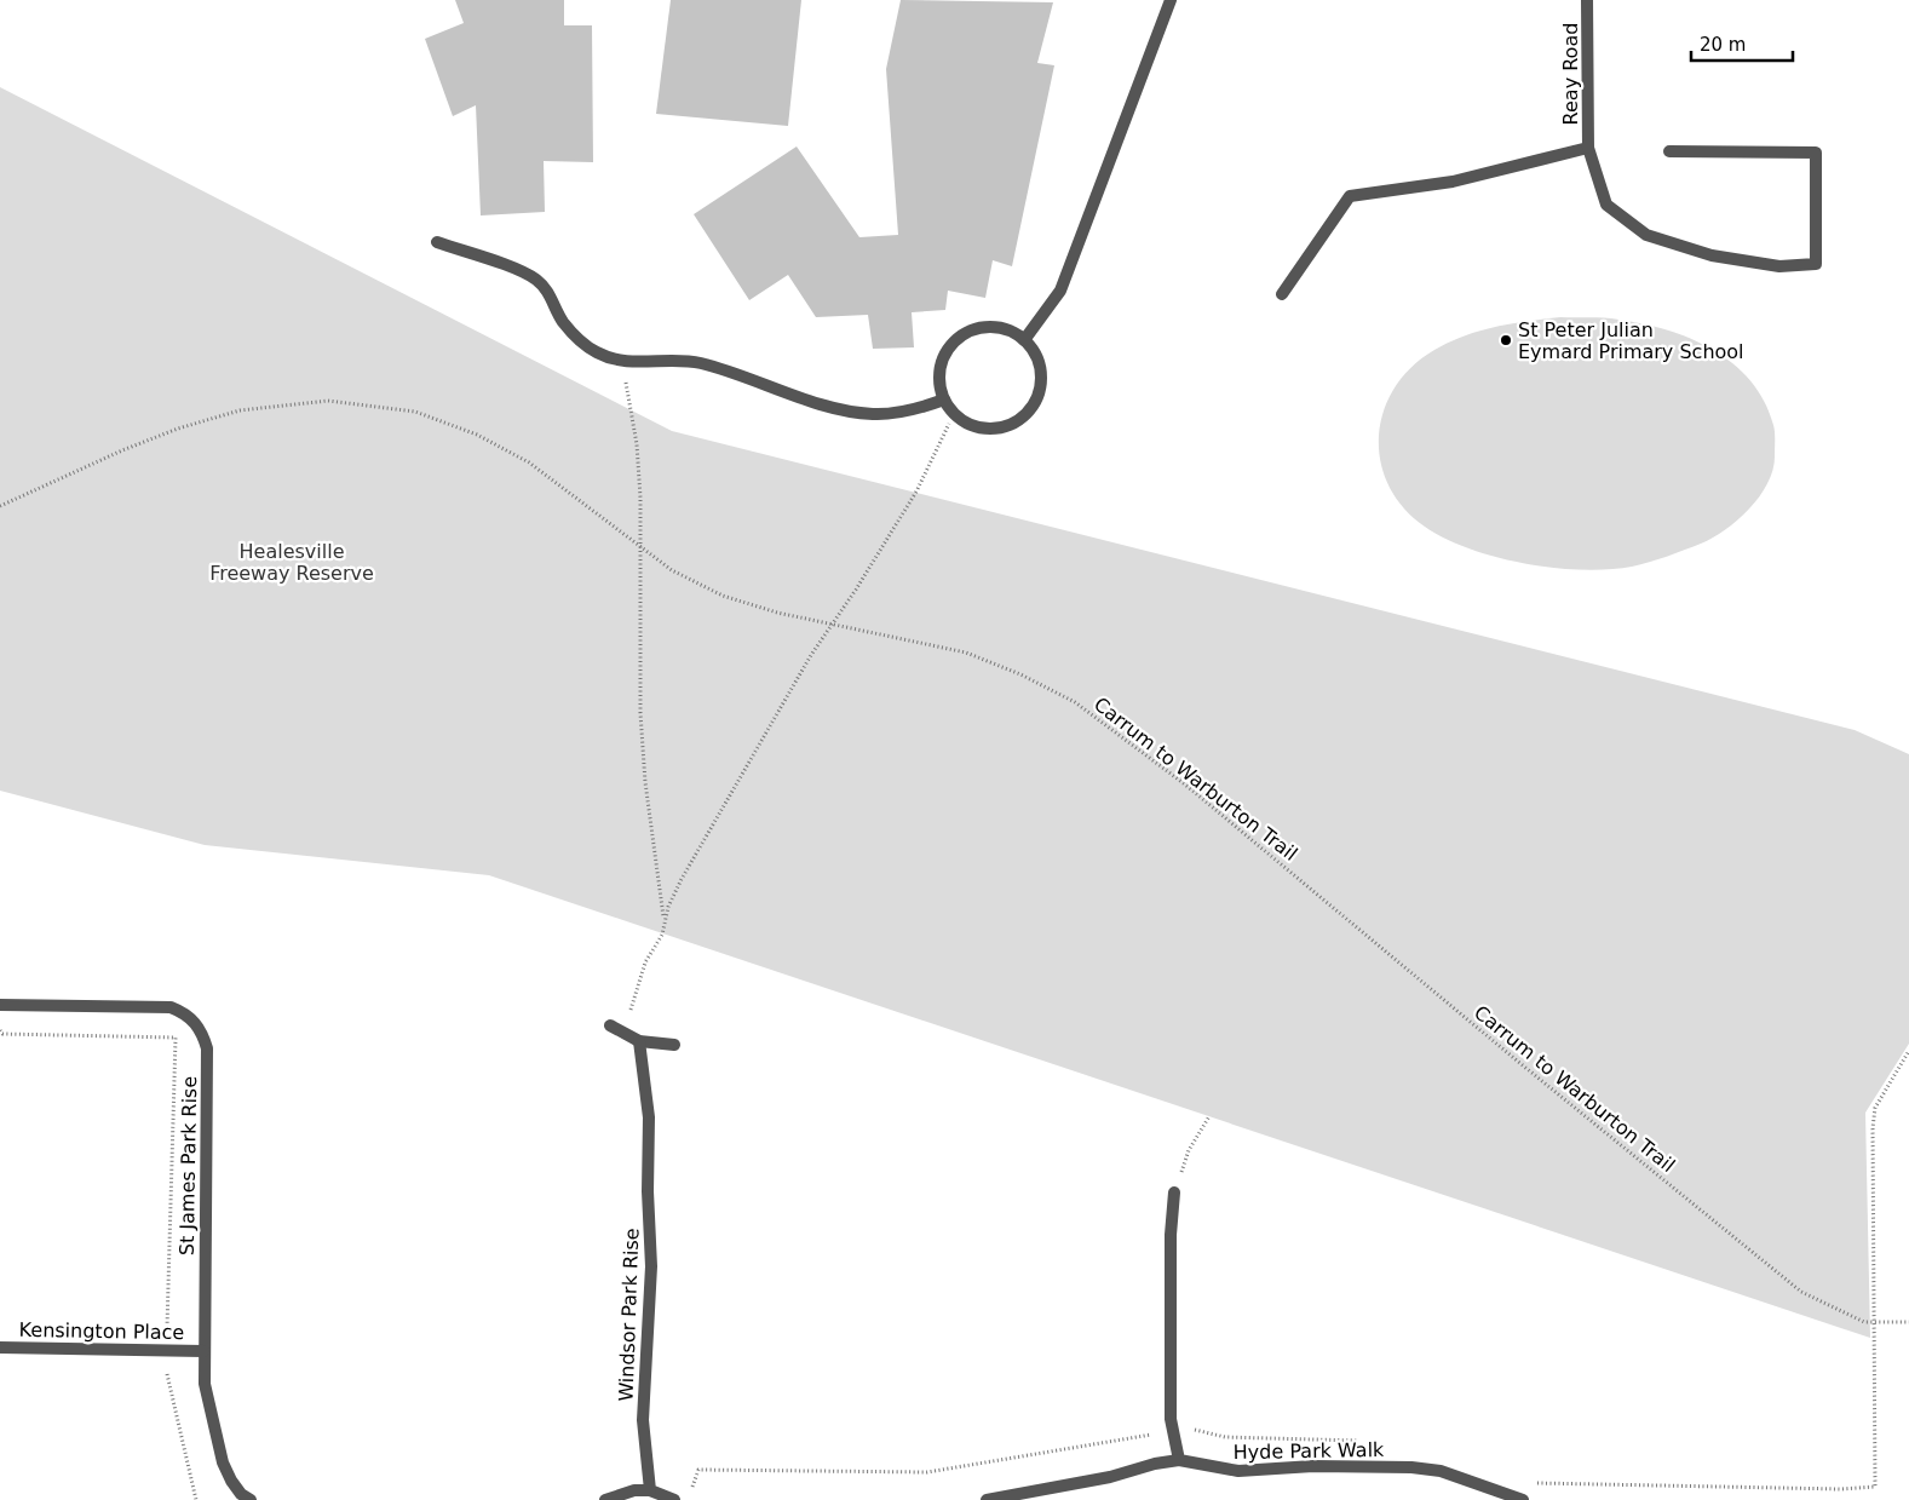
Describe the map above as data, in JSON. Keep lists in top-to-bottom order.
{
  "streets": {
    "street": [
      "Reay Road",
      "St James Park Rise",
      "Windsor Park Rise",
      "Kensington Place",
      "Hyde Park Walk"
    ],
    "path": ["Carrum to Warburton Trail"]
  },
  "crossings": [
    ["St James Park Rise", "Kensington Place"]
  ],
  "parks": ["Healesville Freeway Reserve"],
  "places": ["St Peter Julian Eymard Primary School"],
  "scale_bar": "20 m"
}
